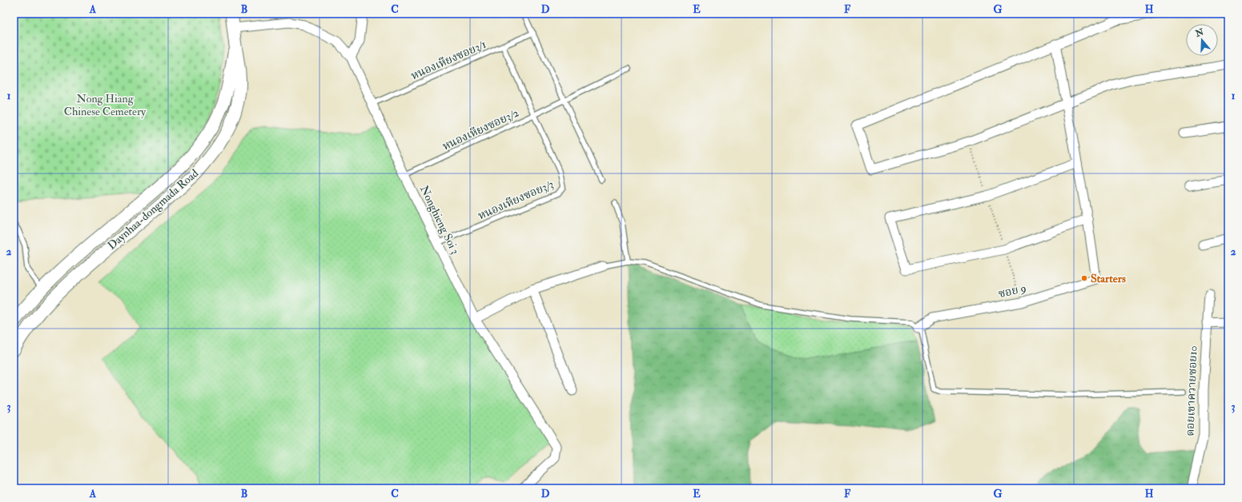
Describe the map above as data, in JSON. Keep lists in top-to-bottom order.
{
  "streets": {
    "main road": ["Daynhaa-dongmada Road"],
    "street": ["Nonghieng Soi 3", "ซอย 9", "ดอยเขาควายซอย10"],
    "lane": ["หนองเหียงซอย3/1", "หนองเหียงซอย3/2", "หนองเหียงซอย3/3"]
  },
  "crossings": [
    ["หนองเหียงซอย3/1", "Nonghieng Soi 3"],
    ["หนองเหียงซอย3/2", "หนองเหียงซอย3/3"],
    ["หนองเหียงซอย3/2", "Nonghieng Soi 3"],
    ["หนองเหียงซอย3/3", "Nonghieng Soi 3"],
    ["Daynhaa-dongmada Road", "Nonghieng Soi 3"]
  ],
  "parks": ["Nong Hiang Chinese Cemetery"],
  "places": ["Starters"],
  "north": "top",
  "grid": {
    "columns": [
      "A",
      "B",
      "C",
      "D",
      "E",
      "F",
      "G",
      "H"
    ],
    "rows": ["1", "2", "3"]
  }
}
